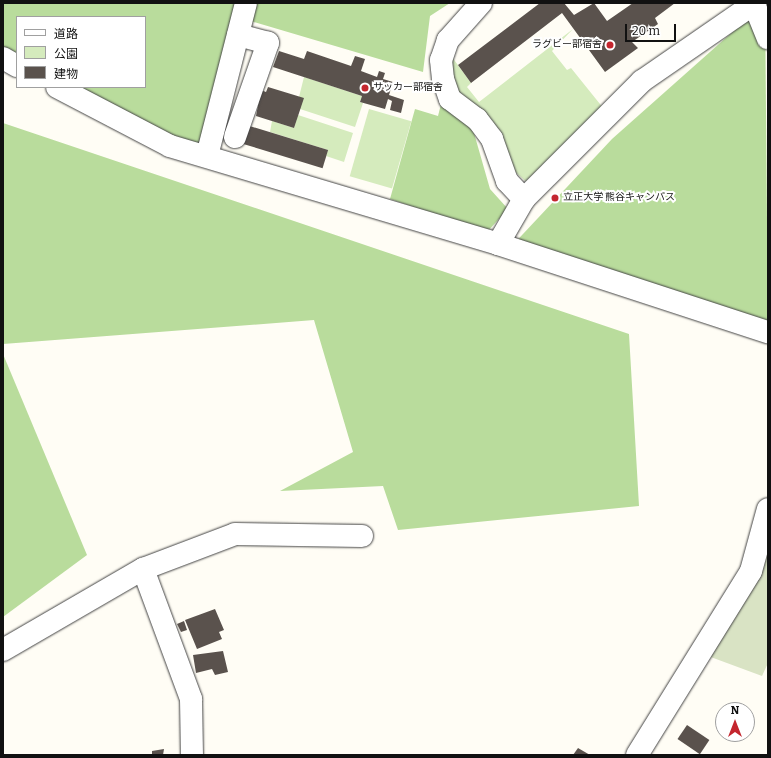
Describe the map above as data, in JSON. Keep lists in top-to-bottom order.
{
  "places": ["ラグビー部宿舎", "サッカー部宿舎", "立正大学 熊谷キャンパス"],
  "legend": ["道路", "公園", "建物"],
  "scale_bar": "20 m",
  "north": "top"
}
